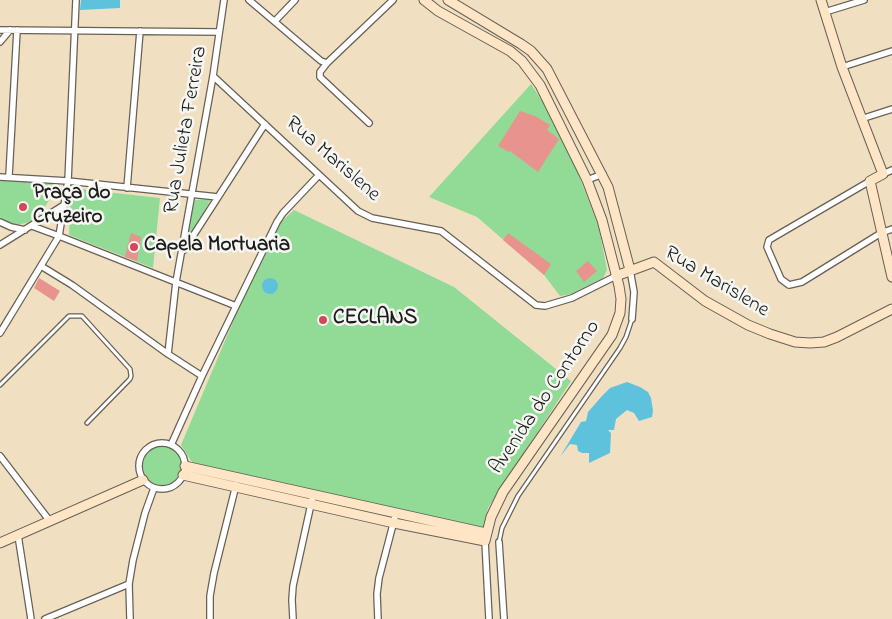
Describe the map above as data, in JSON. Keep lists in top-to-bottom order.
{
  "streets": {
    "street": ["Rua Julieta Ferreira", "Rua Marislene", "Avenida do Contorno"]
  },
  "crossings": [
    ["Rua Julieta Ferreira", "Rua Marislene"],
    ["Rua Marislene", "Avenida do Contorno"]
  ],
  "places": ["Praça do Cruzeiro", "Capela Mortuaria", "CECLANS"]
}
